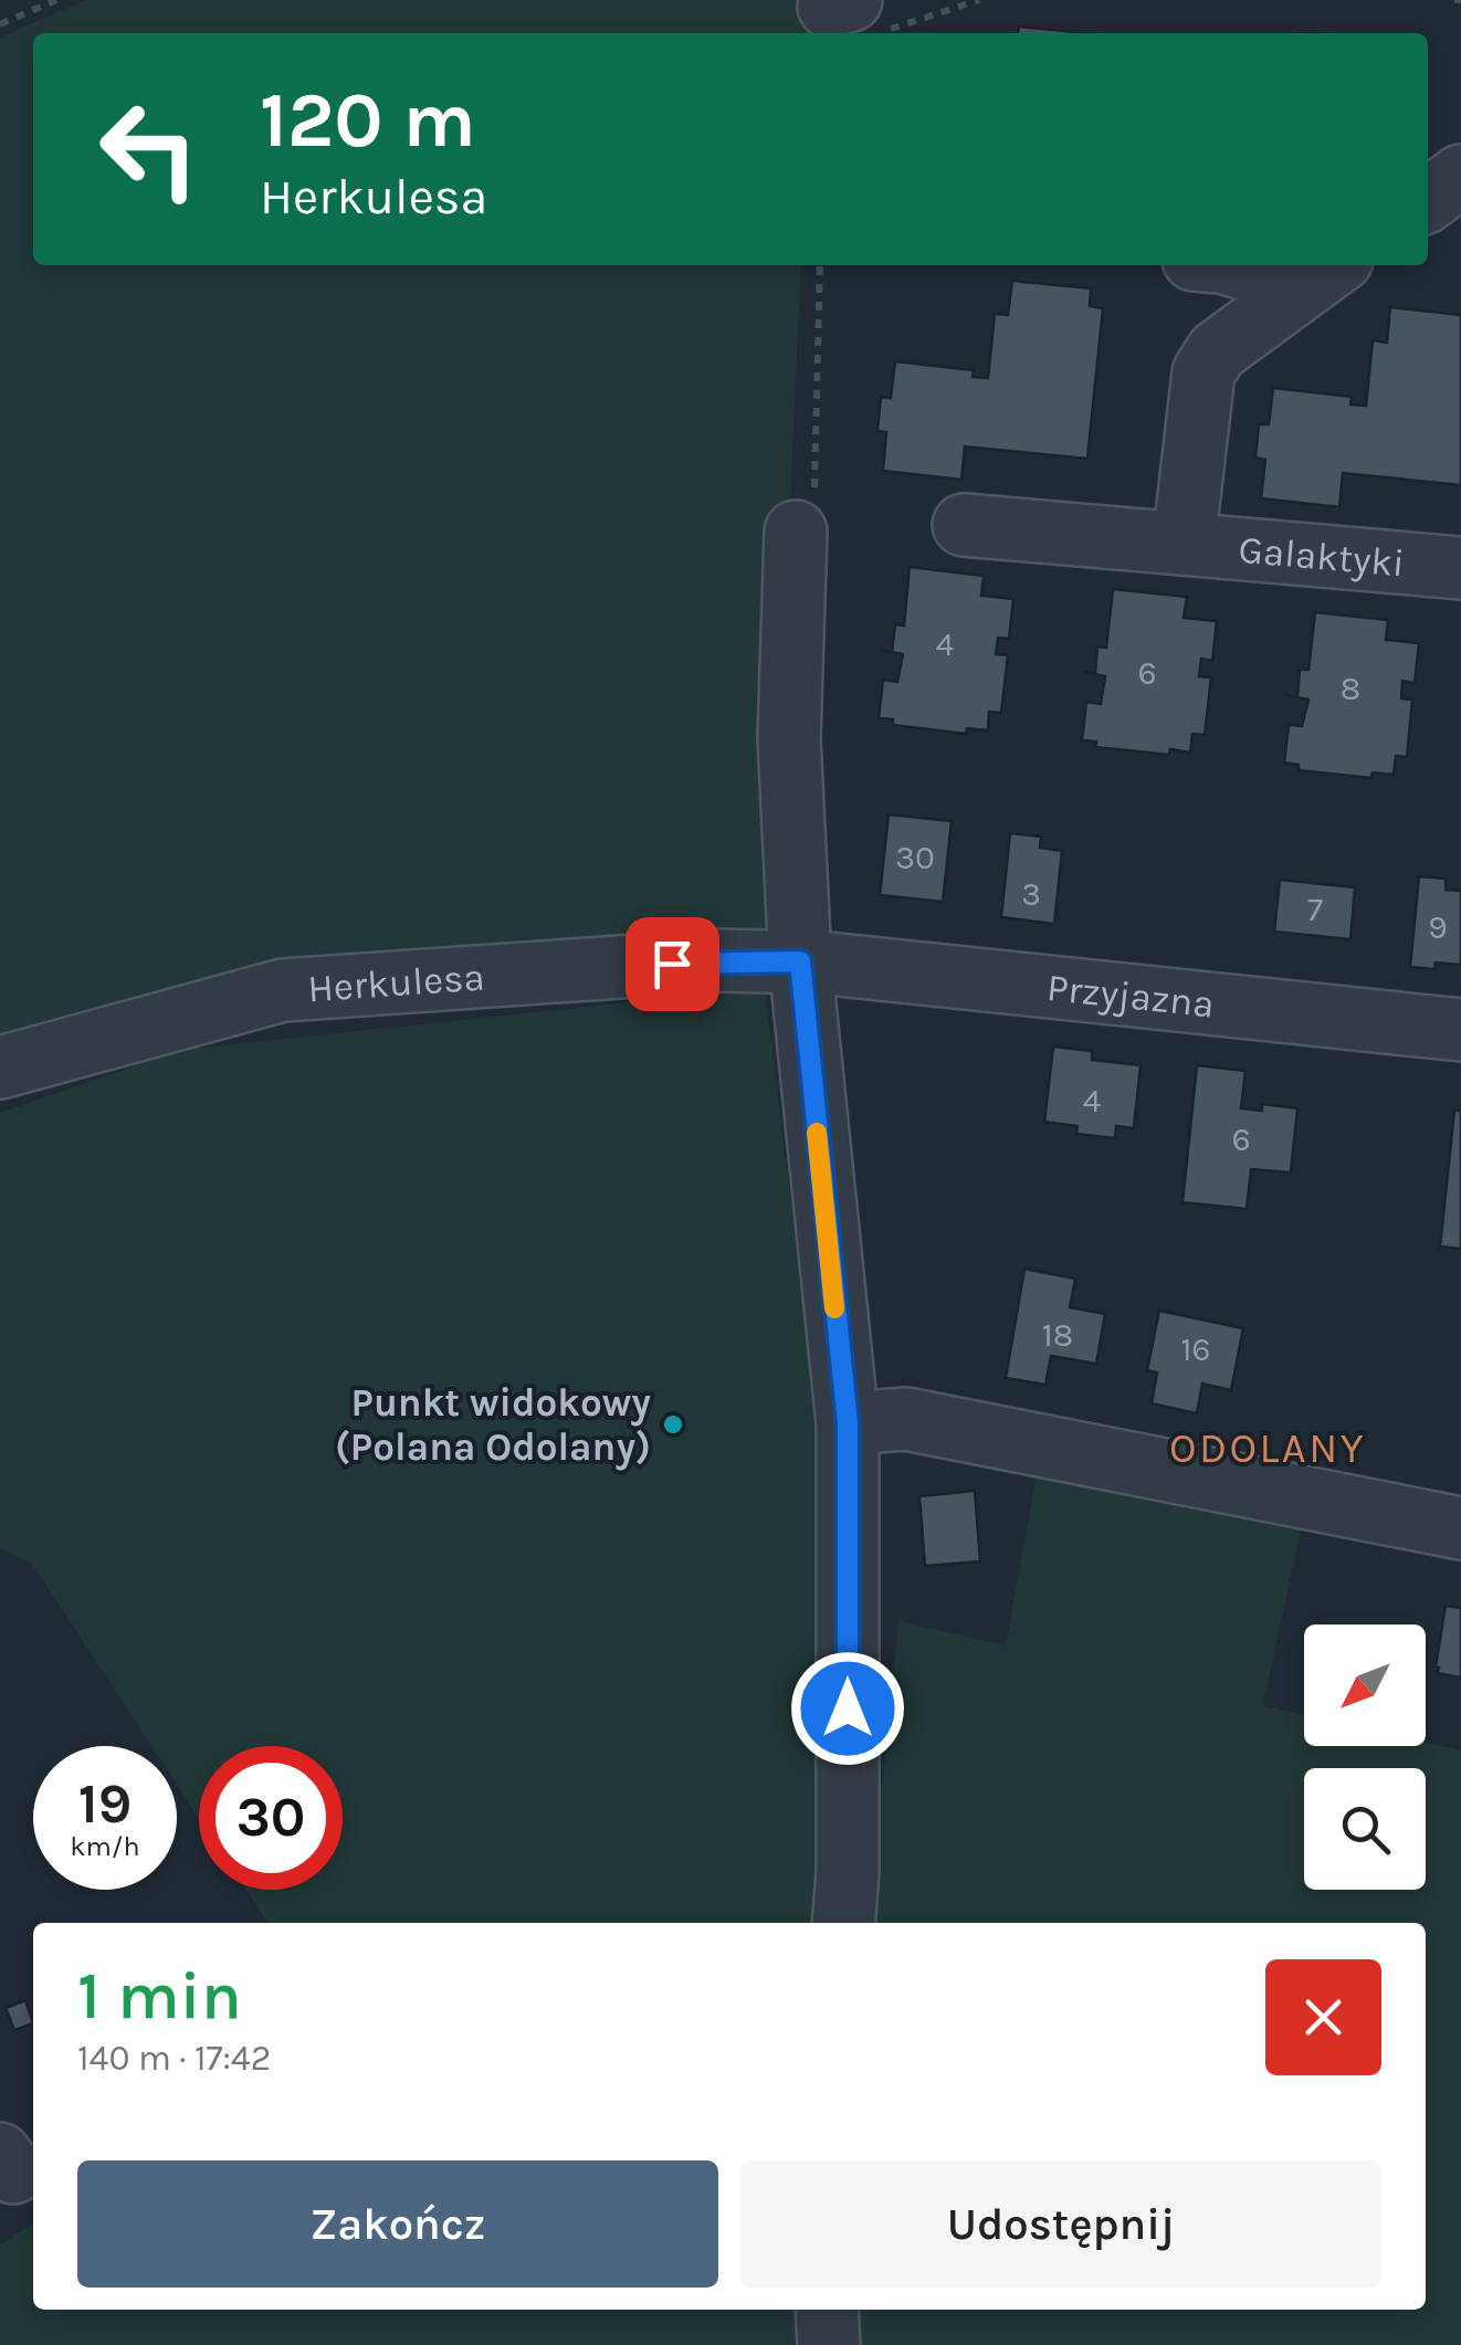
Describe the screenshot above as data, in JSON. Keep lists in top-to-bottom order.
{
  "streets": {
    "street": ["Galaktyki", "Herkulesa", "Przyjazna"]
  },
  "crossings": [
    ["Herkulesa", "Przyjazna"]
  ],
  "districts": ["ODOLANY"],
  "places": ["Punkt widokowy (Polana Odolany)"],
  "house_numbers": [
    "4",
    "6",
    "8",
    "30",
    "3",
    "7",
    "9",
    "4",
    "6",
    "18",
    "16"
  ],
  "north": "bottom left",
  "page": {
    "turn": ["120 m", "Herkulesa"],
    "speed": "19 km/h",
    "limit": "30",
    "heading": ["1 min", "140 m · 17:42"],
    "buttons": ["Zakończ", "Udostępnij"]
  }
}
